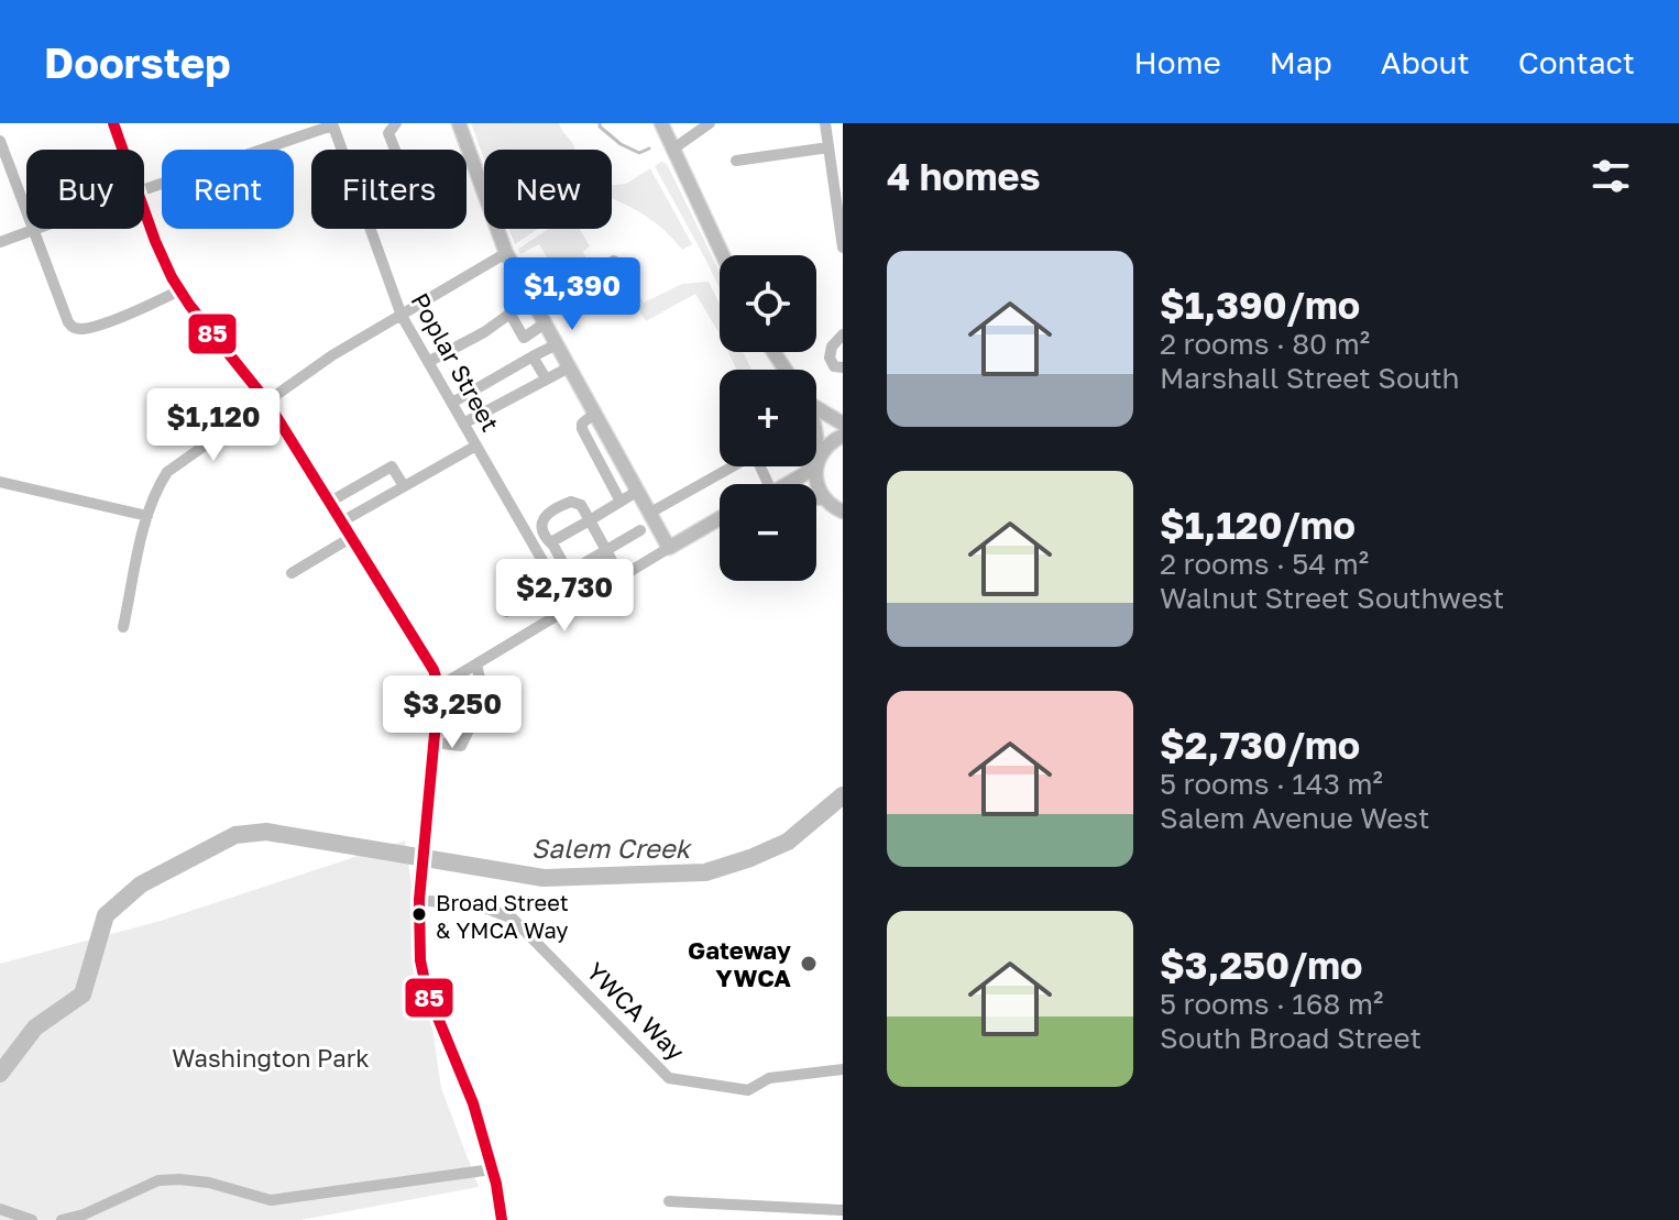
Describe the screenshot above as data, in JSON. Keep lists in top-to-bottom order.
{
  "streets": {
    "street": ["Poplar Street", "YWCA Way"]
  },
  "water": ["Salem Creek"],
  "parks": ["Washington Park"],
  "places": ["Broad Street & YMCA Way", "Gateway YWCA"],
  "lines": ["transit line 85"],
  "page": {
    "header": "Doorstep",
    "nav": [
      "Home",
      "Map",
      "About",
      "Contact"
    ],
    "heading": "4 homes",
    "chip": [
      "Buy",
      "Rent",
      "Filters",
      "New"
    ],
    "list": [
      {
        "name": "$1,390/mo",
        "note": "2 rooms · 80 m² · Marshall Street South"
      },
      {
        "name": "$1,120/mo",
        "note": "2 rooms · 54 m² · Walnut Street Southwest"
      },
      {
        "name": "$2,730/mo",
        "note": "5 rooms · 143 m² · Salem Avenue West"
      },
      {
        "name": "$3,250/mo",
        "note": "5 rooms · 168 m² · South Broad Street"
      }
    ],
    "map_buttons": ["+", "−"],
    "price": [
      "$1,390",
      "$1,120",
      "$2,730",
      "$3,250"
    ]
  }
}
